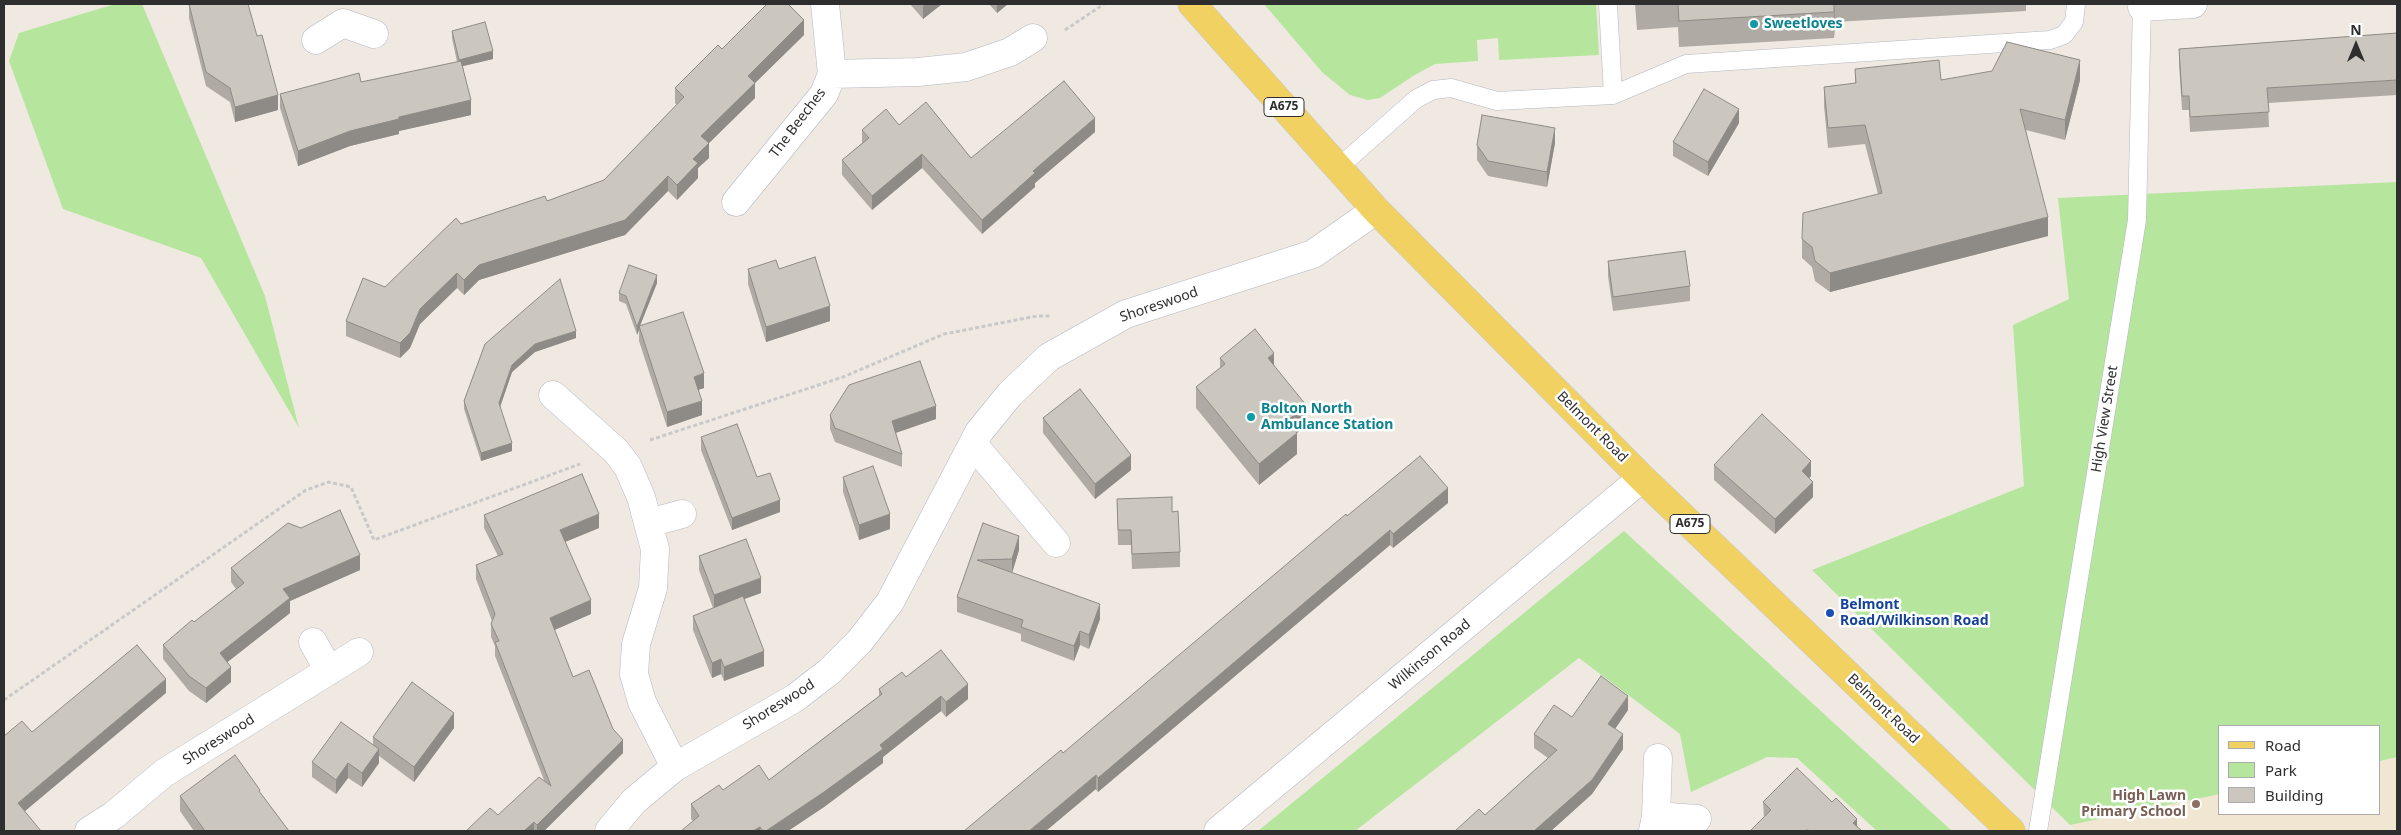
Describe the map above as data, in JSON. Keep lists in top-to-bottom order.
{
  "streets": {
    "main road": ["A675", "Belmont Road"],
    "street": ["The Beeches", "Shoreswood", "Wilkinson Road"],
    "lane": ["High View Street"]
  },
  "crossings": [
    ["Shoreswood", "Belmont Road"],
    ["Belmont Road", "Wilkinson Road"]
  ],
  "places": [
    "Sweetloves",
    "Bolton North Ambulance Station",
    "Belmont Road/Wilkinson Road",
    "High Lawn Primary School"
  ],
  "legend": ["Road", "Park", "Building"],
  "north": "top"
}
